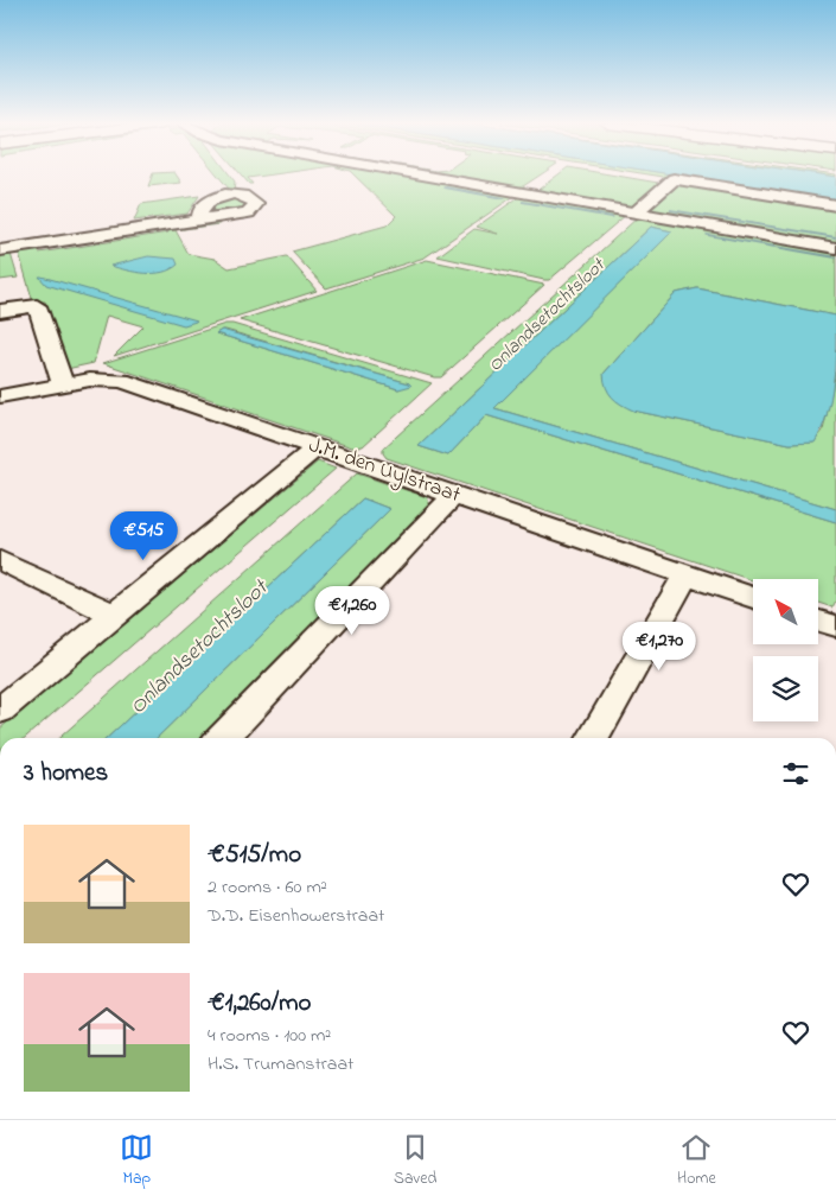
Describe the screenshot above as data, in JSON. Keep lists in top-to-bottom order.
{
  "streets": {
    "street": ["J.M. den Uylstraat"]
  },
  "water": ["Onlandsetochtsloot"],
  "north": "top left",
  "page": {
    "price": ["€515", "€1,260", "€1,270"],
    "heading": "3 homes",
    "list": [
      {
        "name": "€515/mo",
        "note": "2 rooms · 60 m² · D.D. Eisenhowerstraat"
      },
      {
        "name": "€1,260/mo",
        "note": "4 rooms · 100 m² · H.S. Trumanstraat"
      }
    ],
    "tabs": ["Map", "Saved", "Home"]
  }
}
